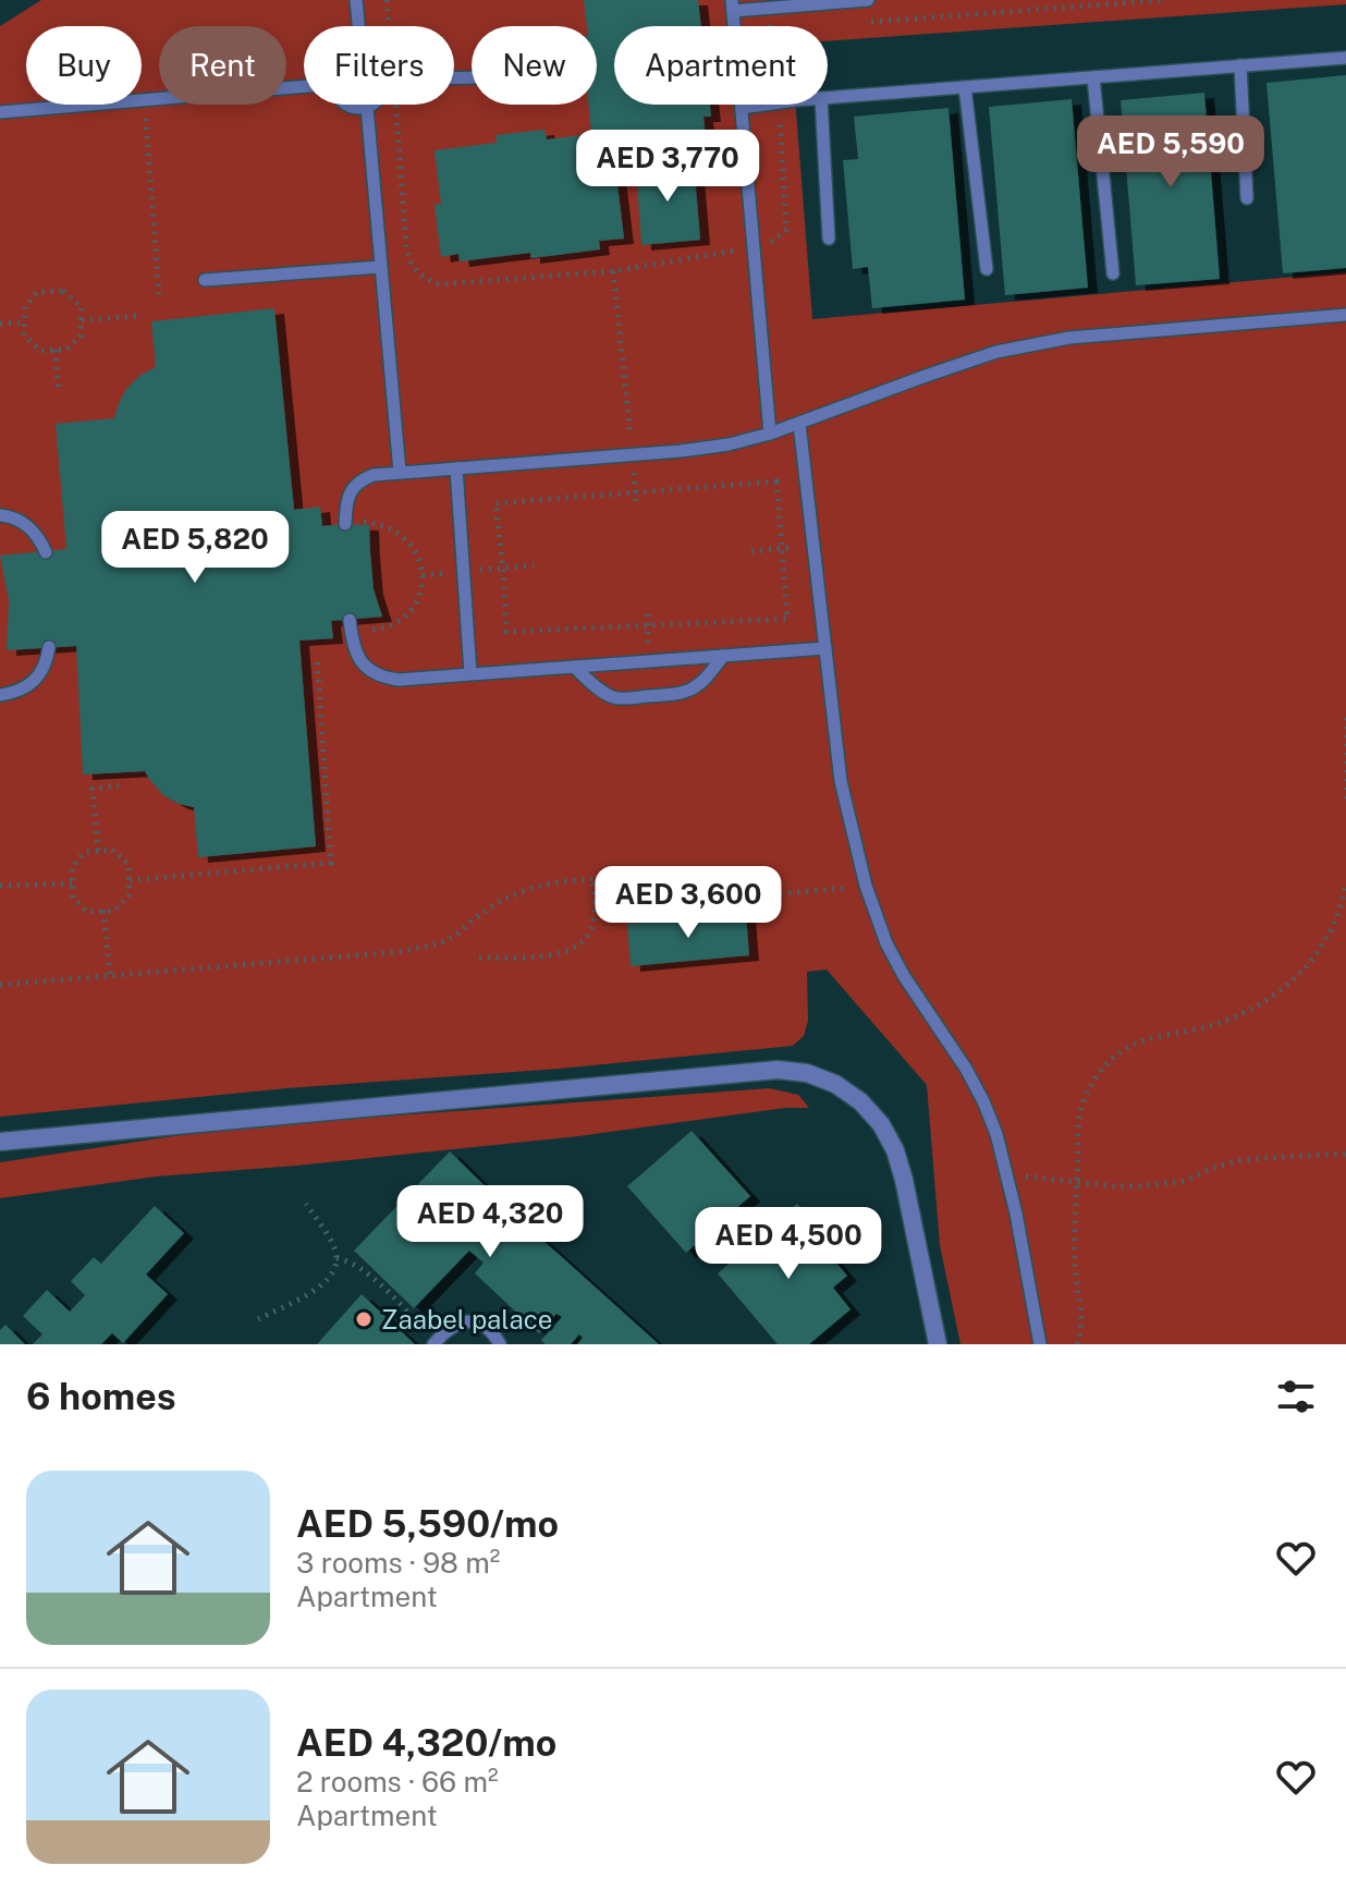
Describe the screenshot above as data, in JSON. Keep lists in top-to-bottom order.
{
  "places": ["Zaabel palace"],
  "page": {
    "chip": [
      "Buy",
      "Rent",
      "Filters",
      "New",
      "Apartment"
    ],
    "price": [
      "AED 5,590",
      "AED 3,770",
      "AED 5,820",
      "AED 3,600",
      "AED 4,320",
      "AED 4,500"
    ],
    "heading": "6 homes",
    "list": [
      {
        "name": "AED 5,590/mo",
        "note": "3 rooms · 98 m² · Apartment"
      },
      {
        "name": "AED 4,320/mo",
        "note": "2 rooms · 66 m² · Apartment"
      }
    ]
  }
}
